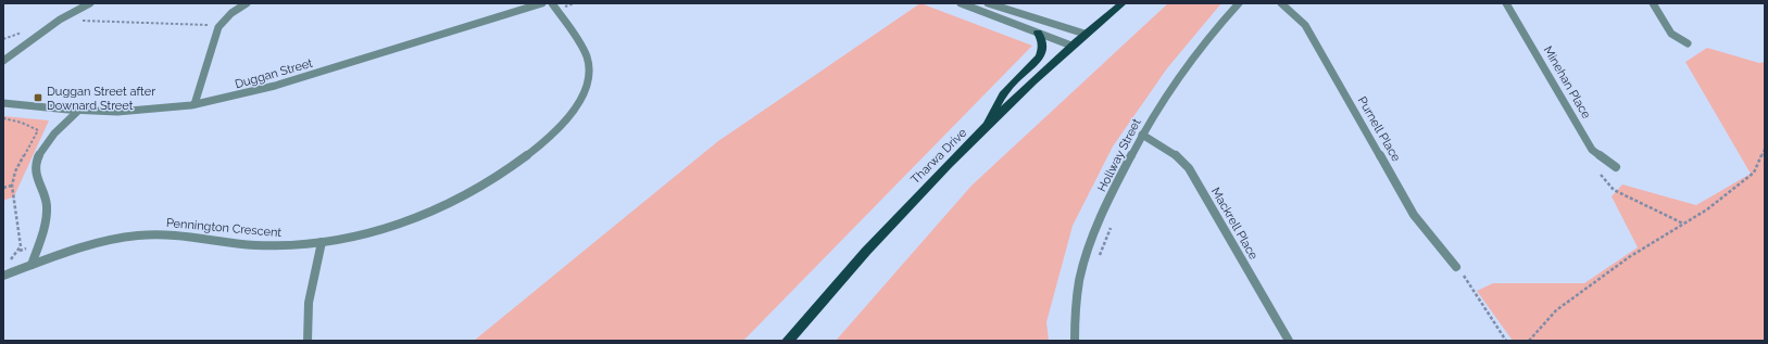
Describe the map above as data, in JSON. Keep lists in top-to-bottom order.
{
  "streets": {
    "main road": ["Tharwa Drive"],
    "street": [
      "Duggan Street",
      "Minehan Place",
      "Purnell Place",
      "Hollway Street",
      "Mackrell Place",
      "Pennington Crescent"
    ]
  },
  "crossings": [
    ["Hollway Street", "Mackrell Place"]
  ],
  "places": {
    "transit": ["Duggan Street after Downard Street"]
  }
}
